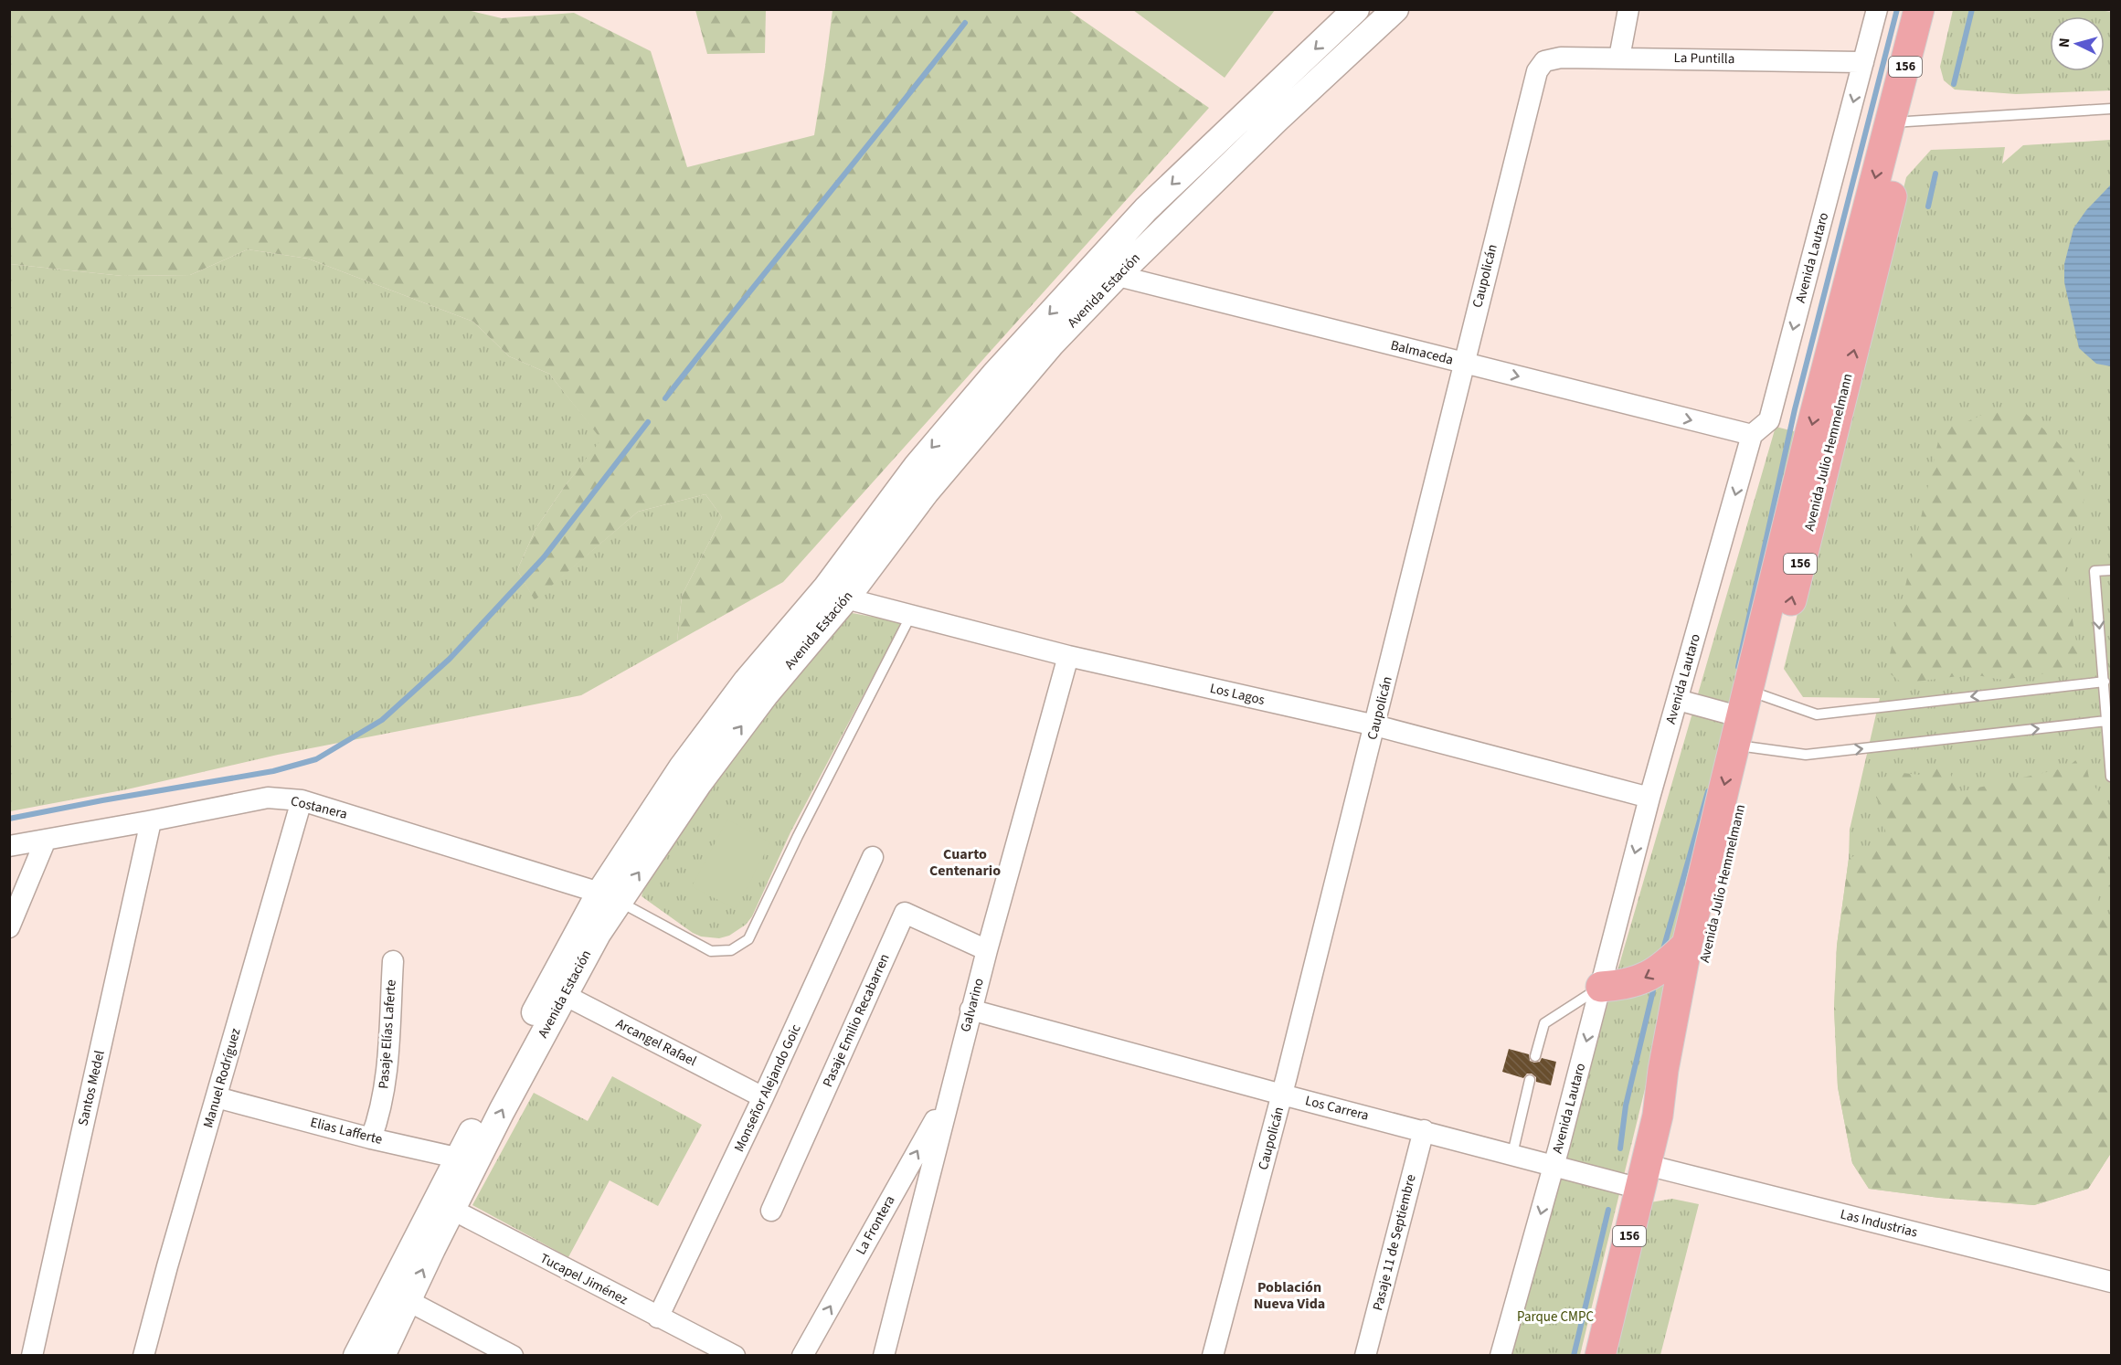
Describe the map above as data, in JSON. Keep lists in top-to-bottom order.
{
  "streets": {
    "highway": ["156", "Avenida Julio Hemmelmann"],
    "street": [
      "La Puntilla",
      "Avenida Lautaro",
      "Caupolicán",
      "Avenida Estación",
      "Balmaceda",
      "Los Lagos",
      "Costanera",
      "Galvarino",
      "Pasaje Emilio Recabarren",
      "Pasaje Elías Laferte",
      "Arcangel Rafael",
      "Manuel Rodríguez",
      "Santos Medel",
      "Monseñor Alejando Goic",
      "Los Carrera",
      "Elias Lafferte",
      "Las Industrias",
      "La Frontera",
      "Pasaje 11 de Septiembre",
      "Tucapel Jiménez"
    ]
  },
  "crossings": [
    ["La Puntilla", "Avenida Lautaro"],
    ["La Puntilla", "Caupolicán"],
    ["Avenida Lautaro", "Balmaceda"],
    ["Avenida Lautaro", "Los Lagos"],
    ["Avenida Lautaro", "Los Carrera"],
    ["Caupolicán", "Balmaceda"],
    ["Caupolicán", "Los Lagos"],
    ["Caupolicán", "Los Carrera"],
    ["Avenida Estación", "Balmaceda"],
    ["Avenida Estación", "Los Lagos"],
    ["Avenida Estación", "Costanera"],
    ["Avenida Estación", "Arcangel Rafael"],
    ["Avenida Estación", "Elias Lafferte"],
    ["Avenida Estación", "Tucapel Jiménez"],
    ["Avenida Julio Hemmelmann", "Los Carrera"],
    ["Avenida Julio Hemmelmann", "Las Industrias"],
    ["Los Lagos", "Galvarino"],
    ["Costanera", "Manuel Rodríguez"],
    ["Costanera", "Santos Medel"],
    ["Galvarino", "Pasaje Emilio Recabarren"],
    ["Galvarino", "Los Carrera"],
    ["Galvarino", "La Frontera"],
    ["Pasaje Elías Laferte", "Elias Lafferte"],
    ["Arcangel Rafael", "Monseñor Alejando Goic"],
    ["Manuel Rodríguez", "Elias Lafferte"],
    ["Monseñor Alejando Goic", "Tucapel Jiménez"],
    ["Los Carrera", "Las Industrias"],
    ["Los Carrera", "Pasaje 11 de Septiembre"]
  ],
  "one_way": ["Avenida Lautaro", "Balmaceda", "La Frontera"],
  "districts": ["Cuarto Centenario", "Población Nueva Vida"],
  "parks": ["Parque CMPC"],
  "north": "left"
}
